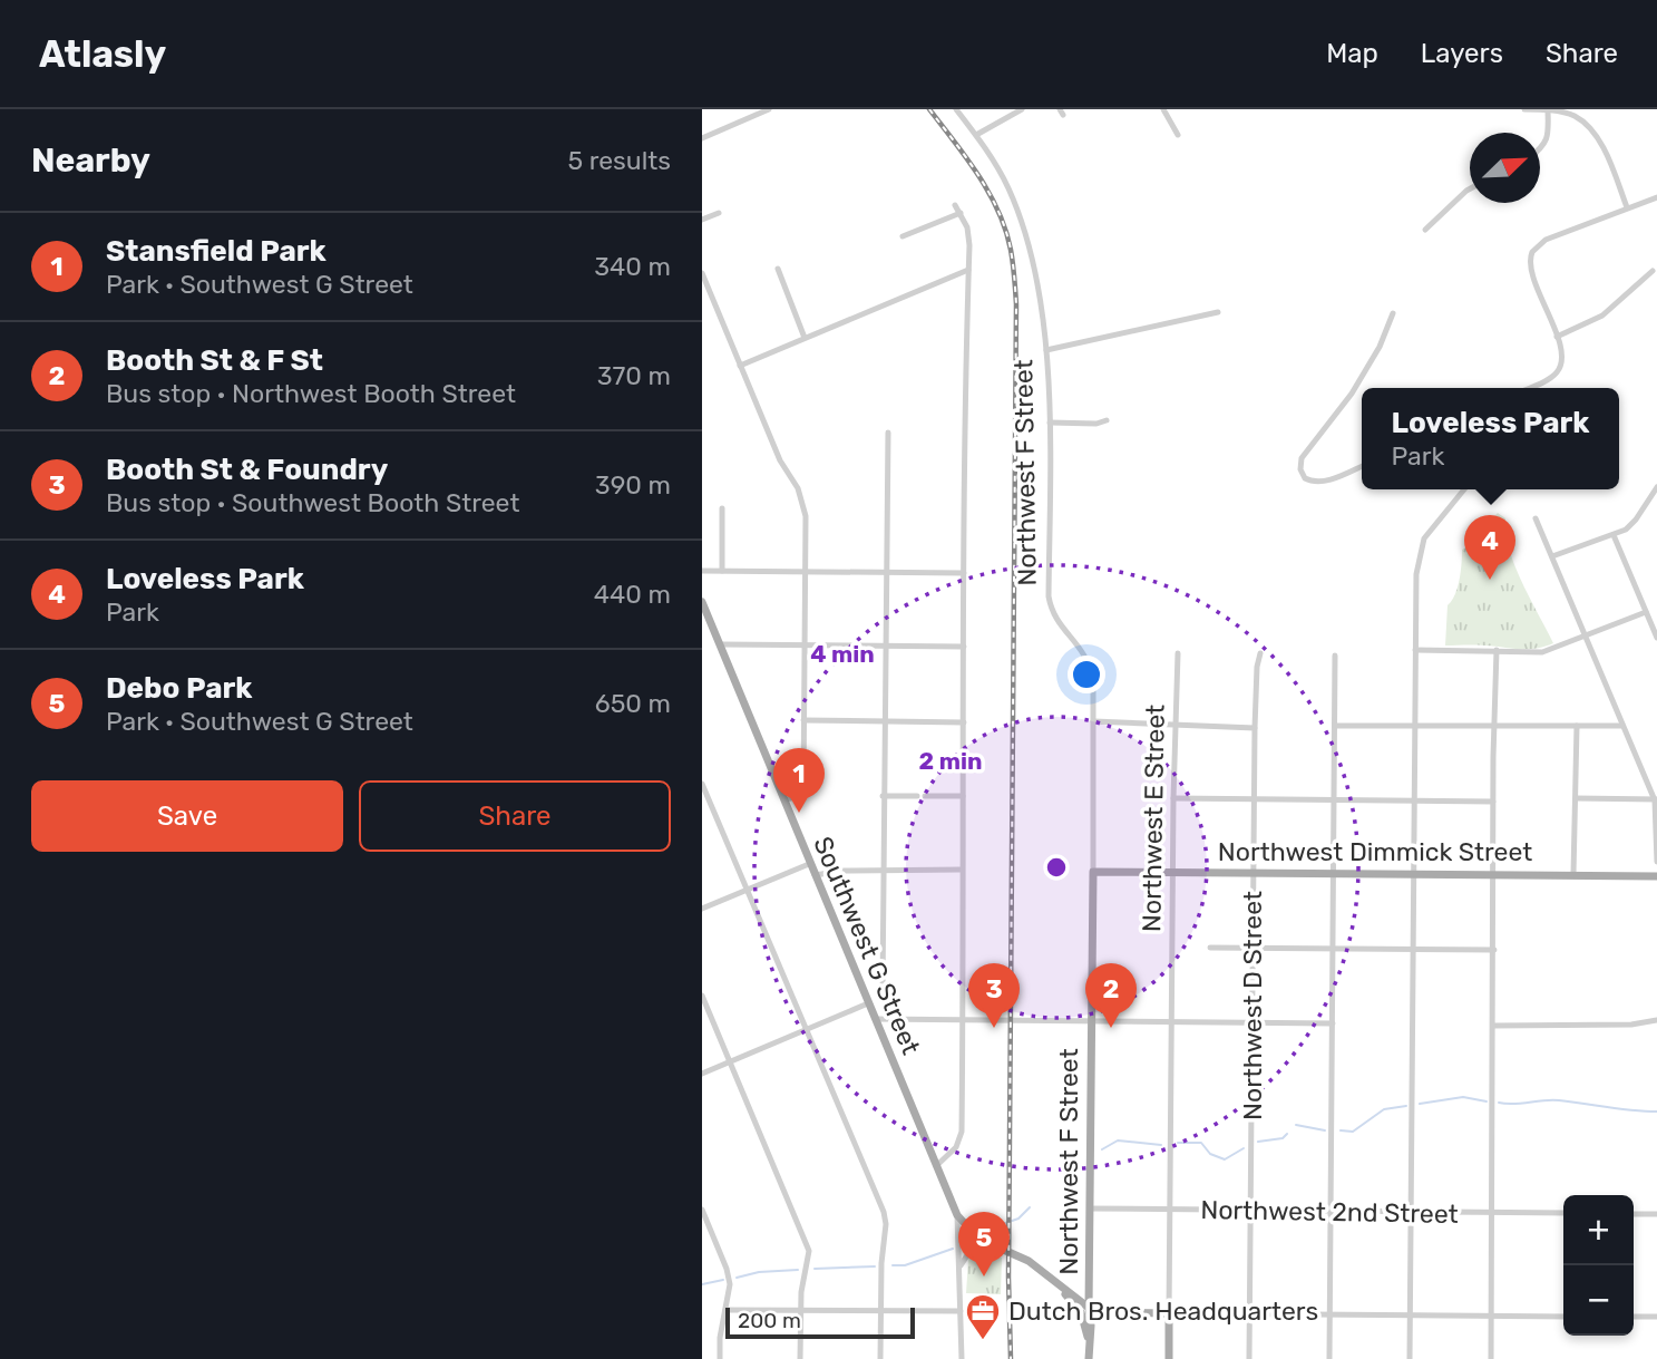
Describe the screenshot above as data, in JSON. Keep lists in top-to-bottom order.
{
  "streets": {
    "main road": [
      "Northwest F Street",
      "Northwest E Street",
      "Northwest Dimmick Street",
      "Southwest G Street"
    ],
    "street": ["Northwest D Street", "Northwest 2nd Street"]
  },
  "crossings": [
    ["Northwest F Street", "Northwest Dimmick Street"],
    ["Northwest F Street", "Northwest 2nd Street"],
    ["Northwest E Street", "Northwest Dimmick Street"],
    ["Northwest E Street", "Northwest 2nd Street"],
    ["Northwest Dimmick Street", "Northwest D Street"],
    ["Northwest D Street", "Northwest 2nd Street"]
  ],
  "places": {
    "office": ["Dutch Bros. Headquarters"]
  },
  "scale_bar": "200 m",
  "north": "top right",
  "page": {
    "header": "Atlasly",
    "nav": ["Map", "Layers", "Share"],
    "heading": ["Nearby", "5 results"],
    "list": [
      {
        "mark": "1",
        "name": "Stansfield Park",
        "note": "Park · Southwest G Street",
        "value": "340 m"
      },
      {
        "mark": "2",
        "name": "Booth St & F St",
        "note": "Bus stop · Northwest Booth Street",
        "value": "370 m"
      },
      {
        "mark": "3",
        "name": "Booth St & Foundry",
        "note": "Bus stop · Southwest Booth Street",
        "value": "390 m"
      },
      {
        "mark": "4",
        "name": "Loveless Park",
        "note": "Park",
        "value": "440 m"
      },
      {
        "mark": "5",
        "name": "Debo Park",
        "note": "Park · Southwest G Street",
        "value": "650 m"
      }
    ],
    "popup": ["Loveless Park", "Park"],
    "pins": [
      "4",
      "1",
      "2",
      "3",
      "5"
    ],
    "buttons": ["Save", "Share"],
    "map_buttons": ["+", "−"],
    "scale": "200 m"
  },
  "rings": ["4 min", "2 min"]
}
